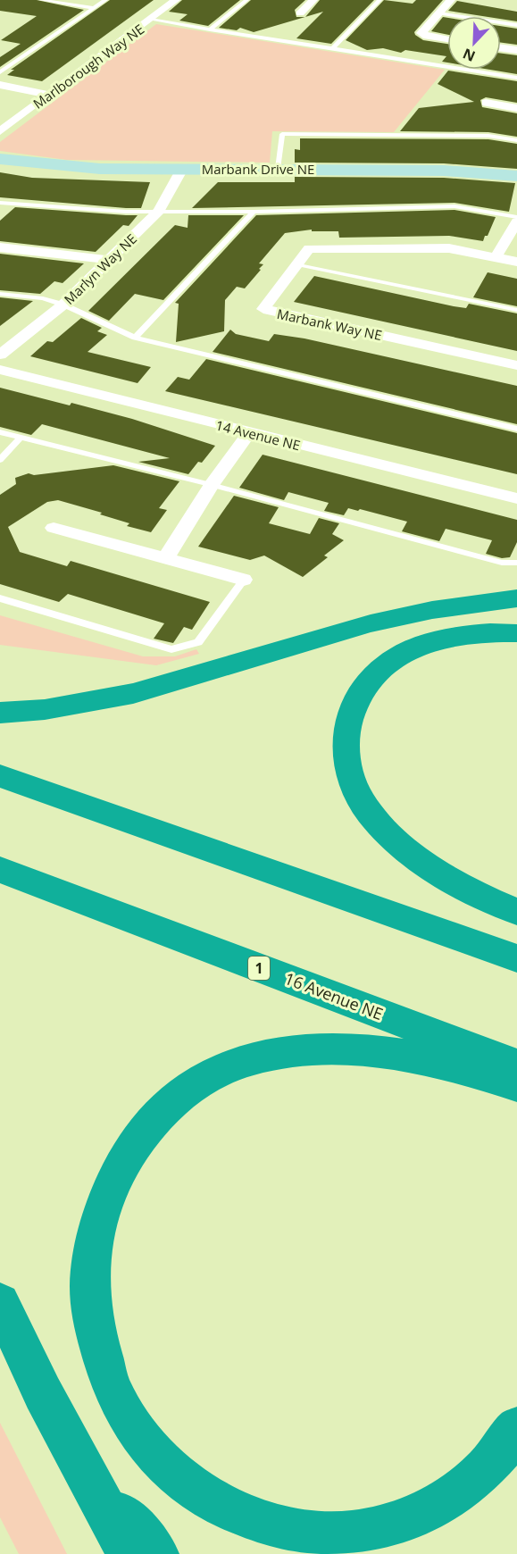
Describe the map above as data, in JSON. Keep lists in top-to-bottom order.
{
  "streets": {
    "highway": ["1", "16 Avenue NE"],
    "street": [
      "Marlborough Way NE",
      "Marbank Drive NE",
      "Marlyn Way NE",
      "Marbank Way NE",
      "14 Avenue NE"
    ]
  },
  "crossings": [
    ["Marbank Drive NE", "Marlyn Way NE"]
  ],
  "north": "bottom left"
}
